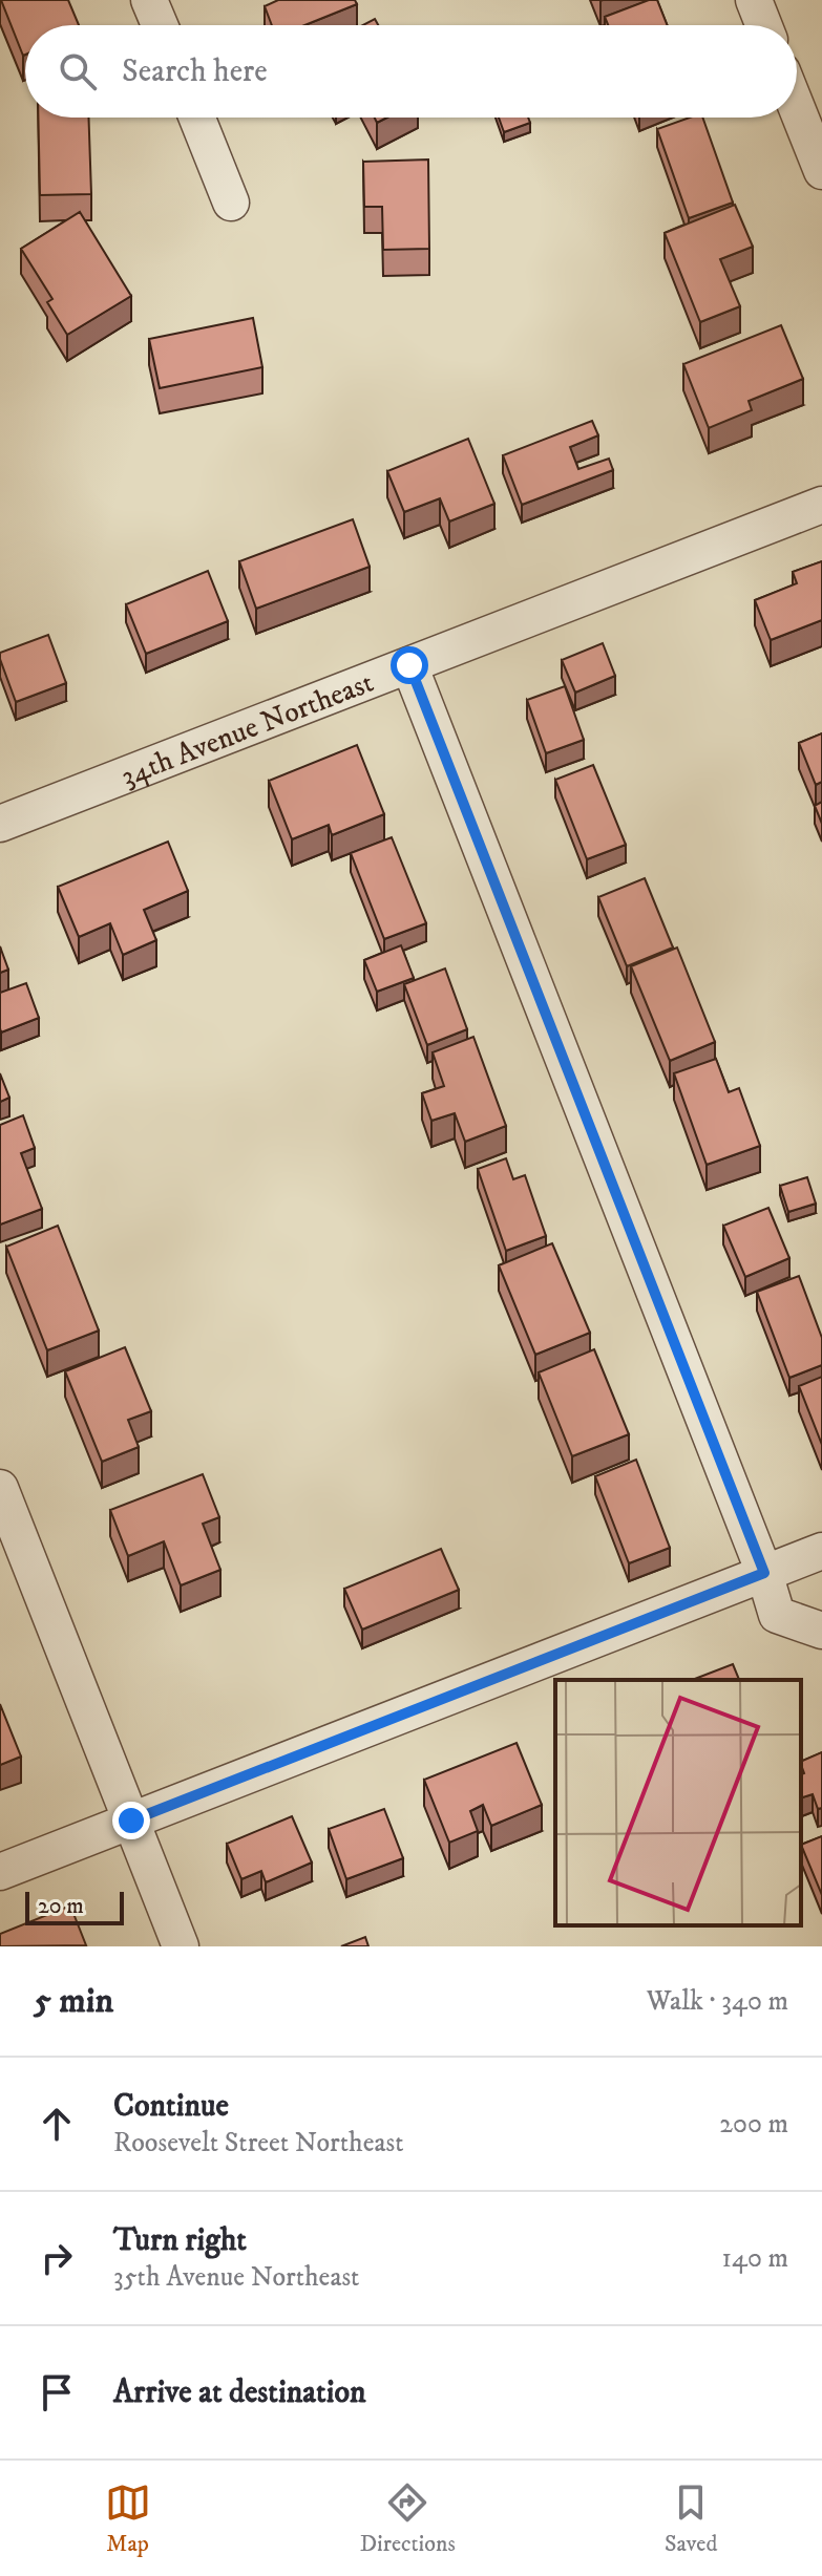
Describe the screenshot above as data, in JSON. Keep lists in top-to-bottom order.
{
  "streets": {
    "street": ["34th Avenue Northeast"]
  },
  "scale_bar": "20 m",
  "page": {
    "search": "Search here",
    "scale": "20 m",
    "heading": ["5 min", "Walk · 340 m"],
    "list": [
      ["Continue", "Roosevelt Street Northeast", "200 m"],
      ["Turn right", "35th Avenue Northeast", "140 m"],
      "Arrive at destination"
    ],
    "nav": ["Map", "Directions", "Saved"]
  }
}
